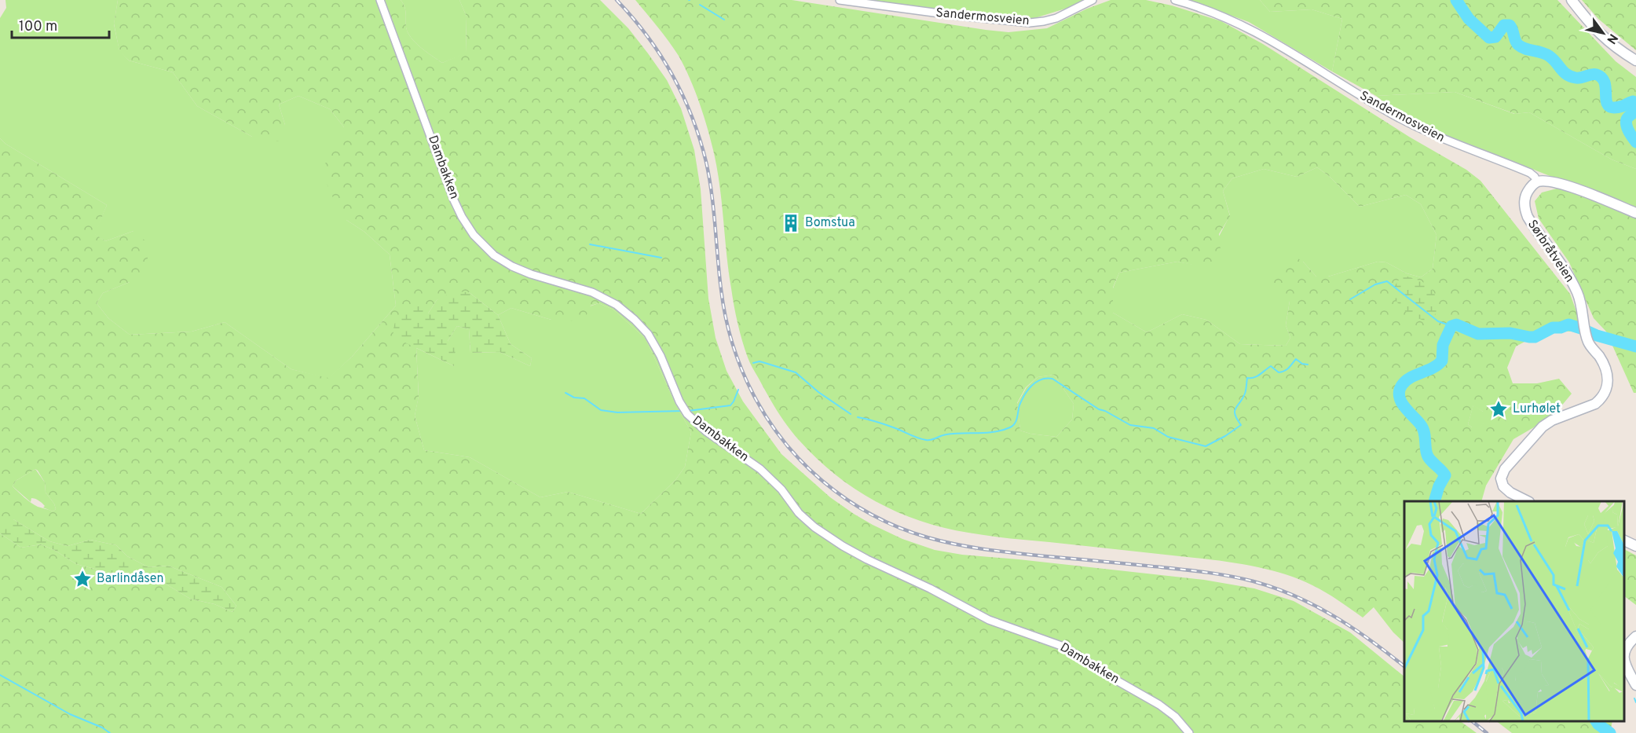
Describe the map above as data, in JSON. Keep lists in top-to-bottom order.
{
  "streets": {
    "street": ["Sandermosveien", "Dambakken", "Sørbråtveien"]
  },
  "crossings": [
    ["Sandermosveien", "Sørbråtveien"]
  ],
  "places": {
    "building": ["Bomstua"],
    "place": ["Lurhølet", "Barlindåsen"]
  },
  "scale_bar": "100 m",
  "north": "bottom right"
}
